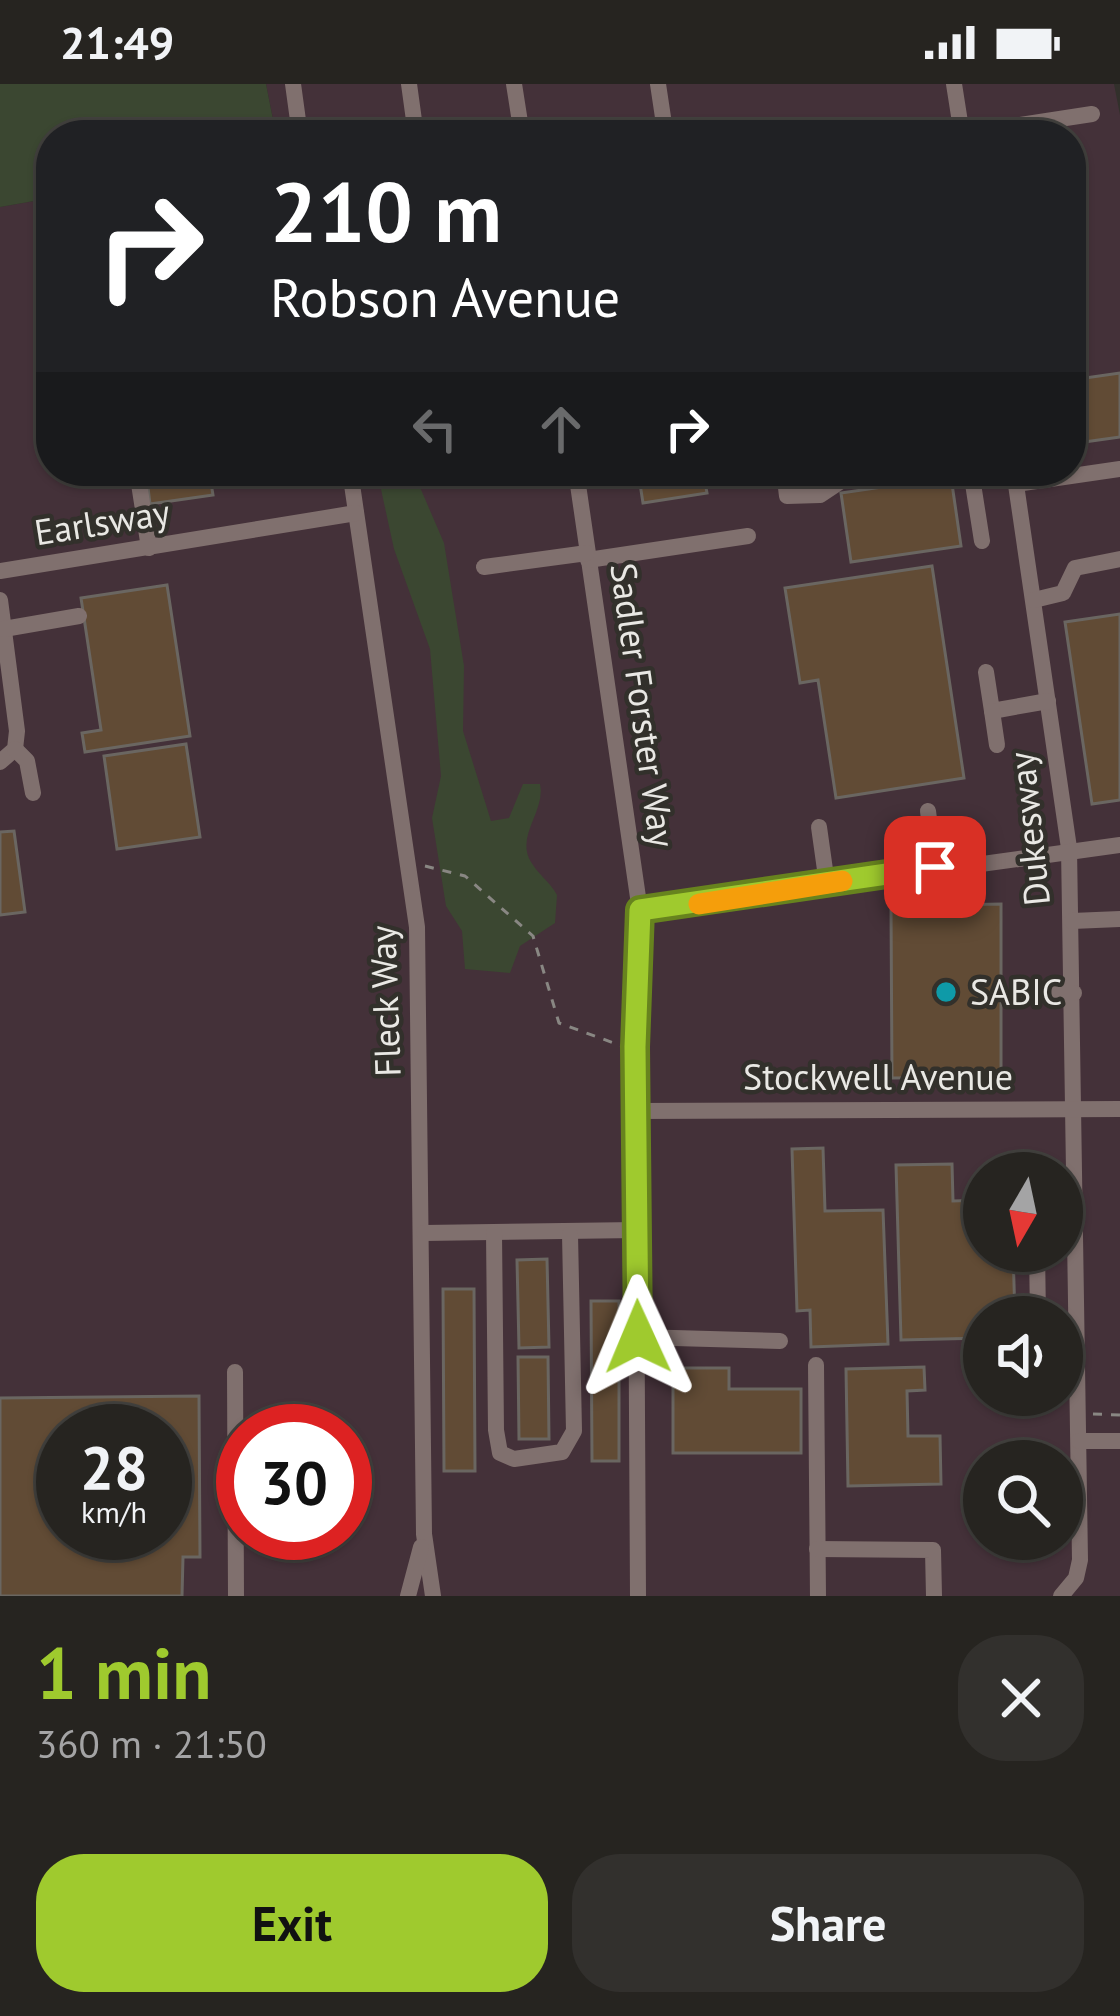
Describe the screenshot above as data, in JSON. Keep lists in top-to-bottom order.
{
  "streets": {
    "street": [
      "Earlsway",
      "Sadler Forster Way",
      "Dukesway",
      "Fleck Way",
      "Stockwell Avenue"
    ]
  },
  "crossings": [
    ["Earlsway", "Fleck Way"],
    ["Sadler Forster Way", "Stockwell Avenue"],
    ["Dukesway", "Stockwell Avenue"]
  ],
  "places": ["SABIC"],
  "north": "bottom",
  "page": {
    "status": "21:49",
    "turn": ["210 m", "Robson Avenue"],
    "speed": "28 km/h",
    "limit": "30",
    "heading": ["1 min", "360 m · 21:50"],
    "buttons": ["Exit", "Share"]
  }
}
